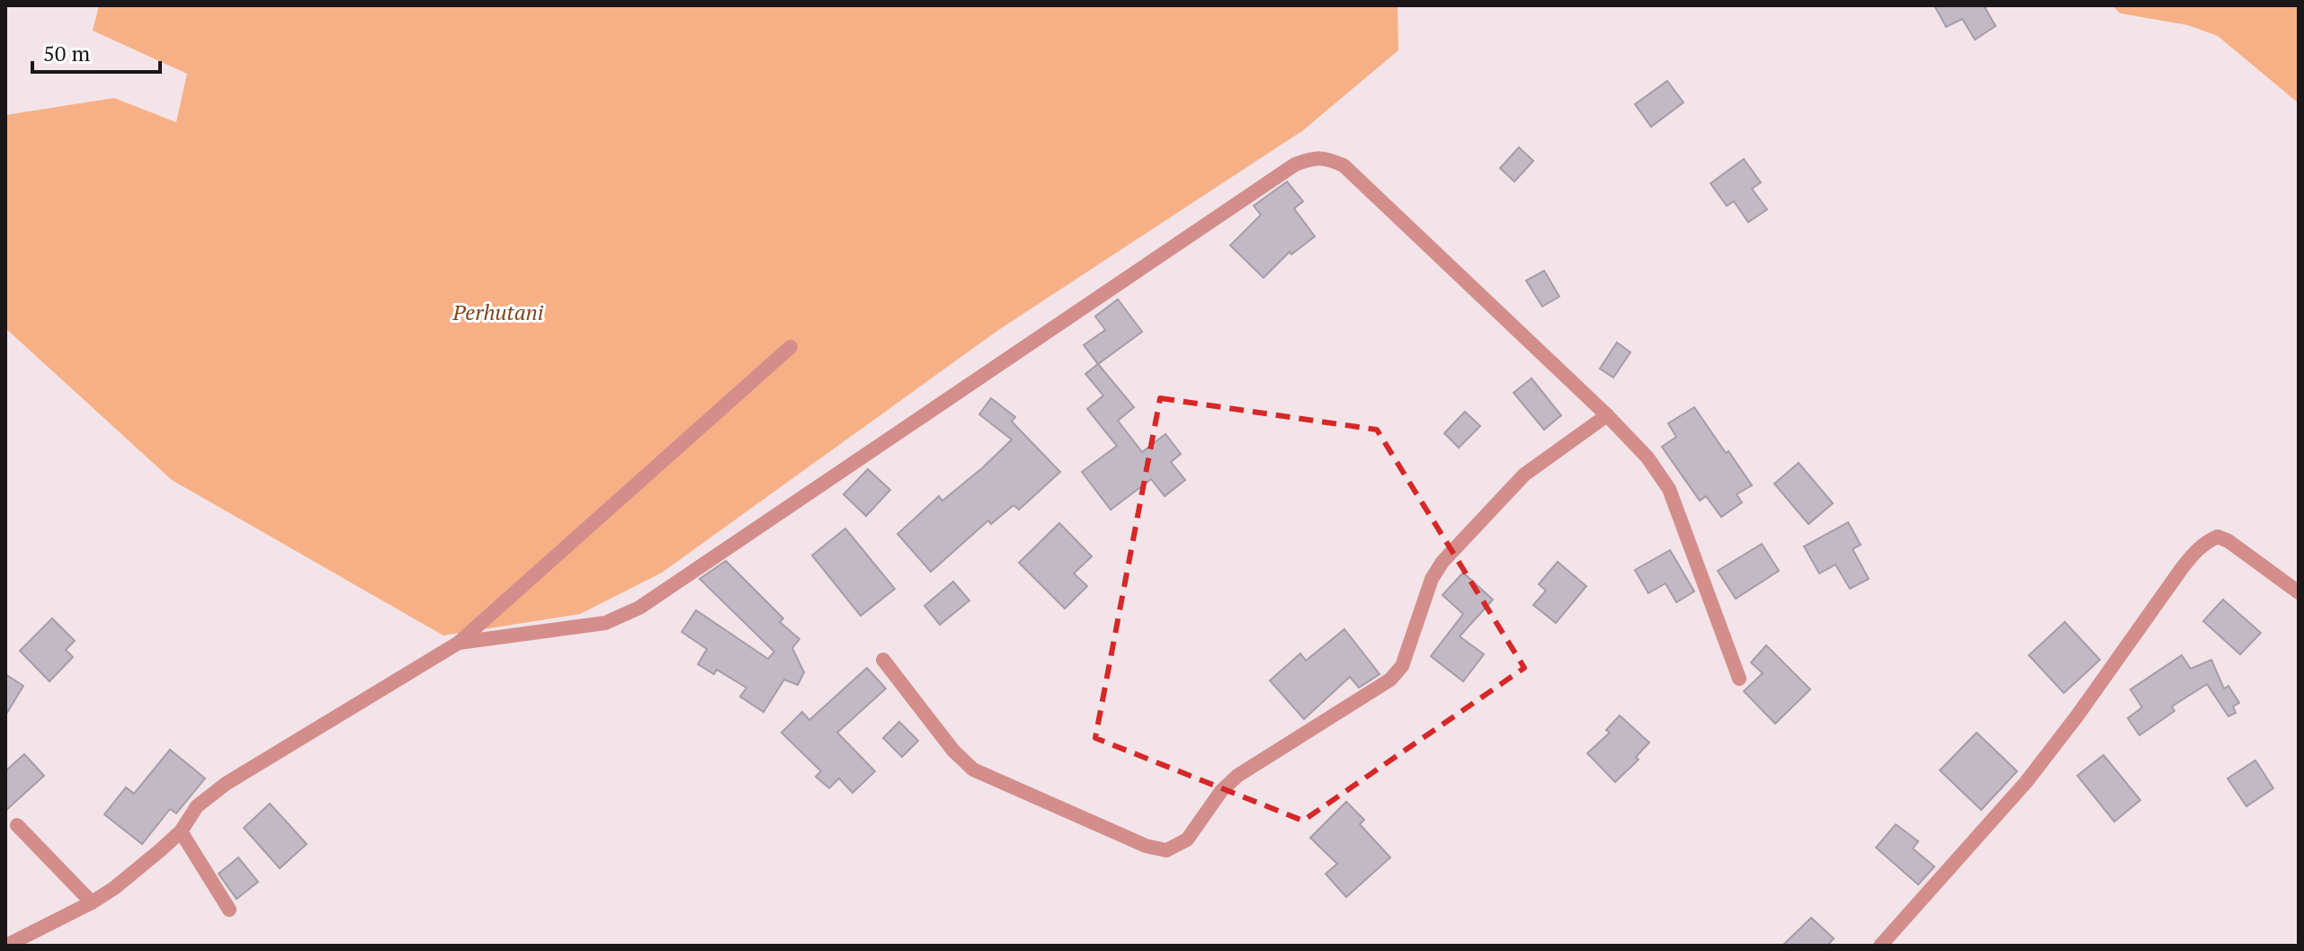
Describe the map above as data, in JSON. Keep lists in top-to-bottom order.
{
  "parks": ["Perhutani"],
  "scale_bar": "50 m"
}
